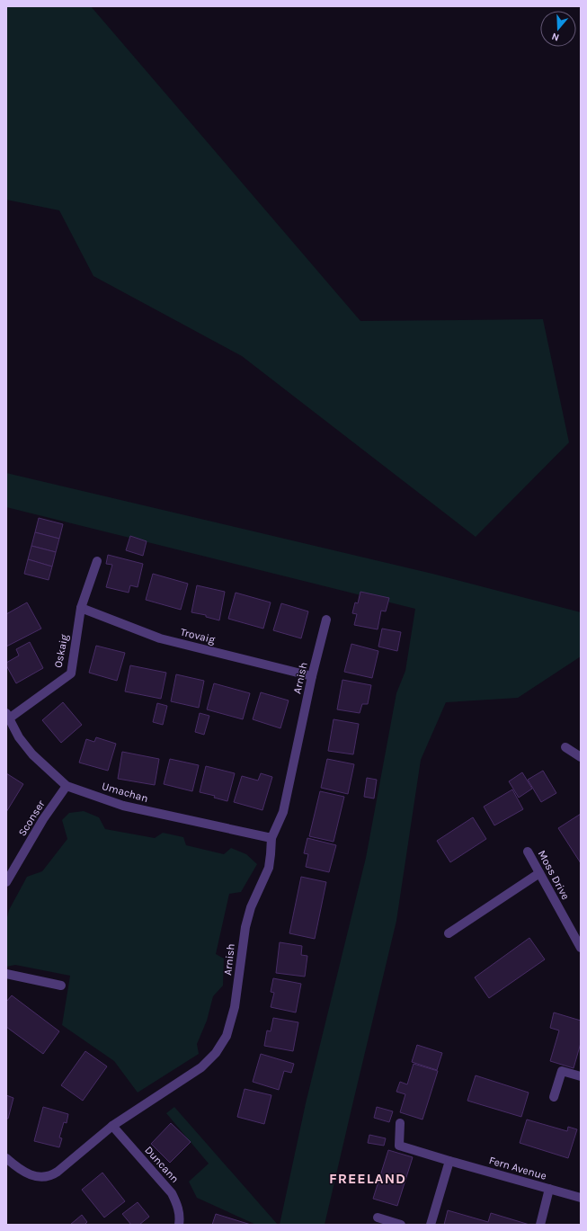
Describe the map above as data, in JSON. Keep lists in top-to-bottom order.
{
  "streets": {
    "street": [
      "Trovaig",
      "Oskaig",
      "Arnish",
      "Umachan",
      "Sconser",
      "Moss Drive",
      "Duncann",
      "Fern Avenue"
    ]
  },
  "crossings": [
    ["Trovaig", "Oskaig"],
    ["Trovaig", "Arnish"],
    ["Oskaig", "Umachan"],
    ["Arnish", "Umachan"],
    ["Arnish", "Duncann"],
    ["Umachan", "Sconser"]
  ],
  "districts": ["FREELAND"],
  "north": "bottom"
}
